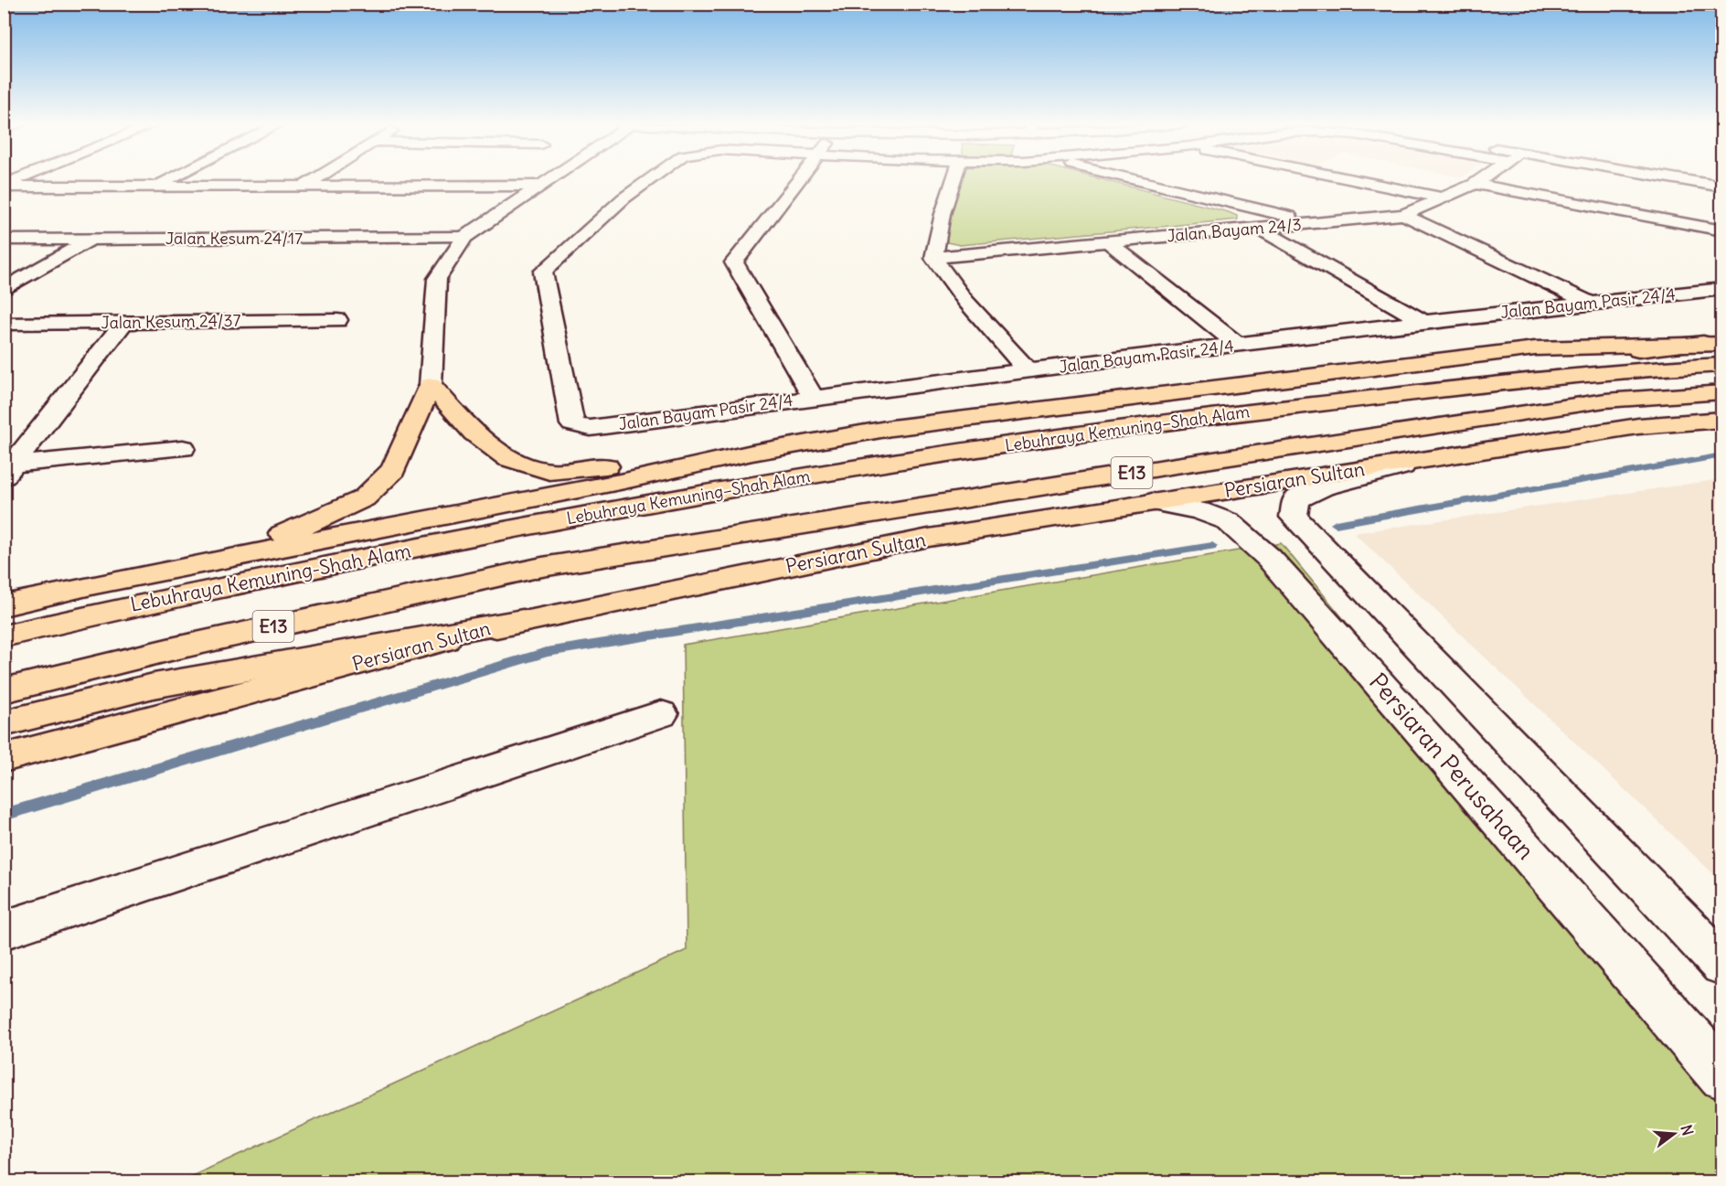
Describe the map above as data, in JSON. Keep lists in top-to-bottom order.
{
  "streets": {
    "main road": [
      "Lebuhraya Kemuning–Shah Alam",
      "E13",
      "Persiaran Sultan",
      "Lebuhraya Kemuning-Shah Alam"
    ],
    "street": [
      "Jalan Bayam 24/3",
      "Jalan Kesum 24/17",
      "Jalan Bayam Pasir 24/4",
      "Jalan Kesum 24/37",
      "Persiaran Perusahaan"
    ]
  },
  "crossings": [
    ["Lebuhraya Kemuning–Shah Alam", "Lebuhraya Kemuning-Shah Alam"],
    ["Persiaran Sultan", "Persiaran Perusahaan"]
  ],
  "north": "right"
}
